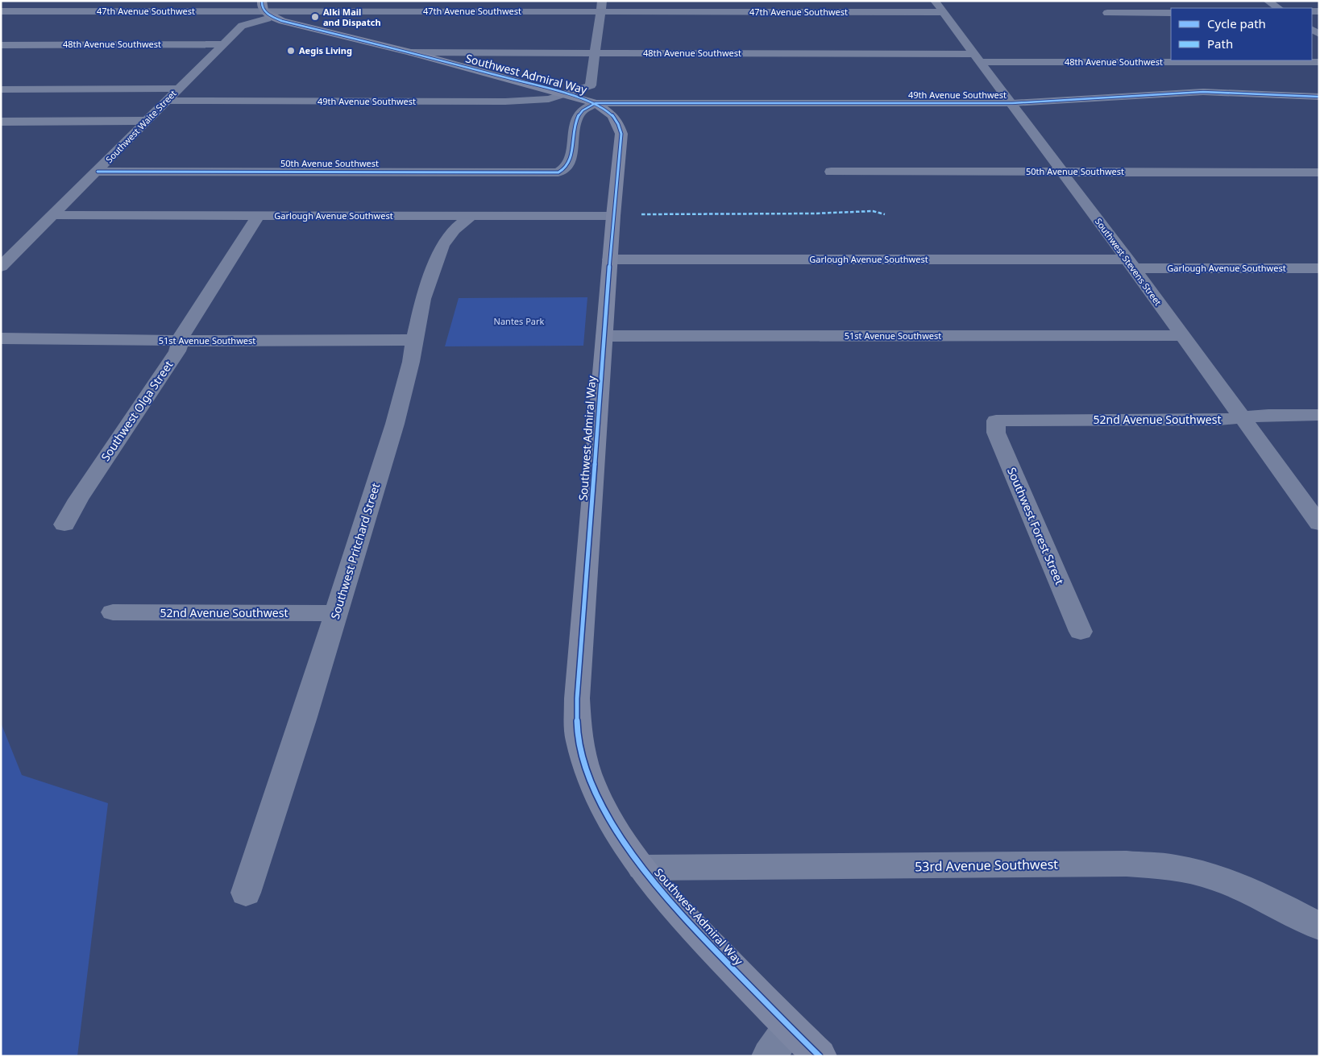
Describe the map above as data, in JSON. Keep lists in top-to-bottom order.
{
  "streets": {
    "main road": ["Southwest Admiral Way"],
    "street": [
      "47th Avenue Southwest",
      "48th Avenue Southwest",
      "49th Avenue Southwest",
      "Southwest Waite Street",
      "50th Avenue Southwest",
      "Garlough Avenue Southwest",
      "Southwest Stevens Street",
      "51st Avenue Southwest",
      "Southwest Olga Street",
      "52nd Avenue Southwest",
      "Southwest Forest Street",
      "Southwest Pritchard Street",
      "53rd Avenue Southwest"
    ]
  },
  "crossings": [
    ["47th Avenue Southwest", "Southwest Admiral Way"],
    ["47th Avenue Southwest", "Southwest Waite Street"],
    ["47th Avenue Southwest", "Southwest Stevens Street"],
    ["48th Avenue Southwest", "Southwest Admiral Way"],
    ["48th Avenue Southwest", "49th Avenue Southwest"],
    ["48th Avenue Southwest", "Southwest Waite Street"],
    ["48th Avenue Southwest", "Southwest Stevens Street"],
    ["Southwest Admiral Way", "49th Avenue Southwest"],
    ["Southwest Admiral Way", "Southwest Waite Street"],
    ["Southwest Admiral Way", "50th Avenue Southwest"],
    ["Southwest Admiral Way", "Garlough Avenue Southwest"],
    ["Southwest Admiral Way", "51st Avenue Southwest"],
    ["Southwest Admiral Way", "53rd Avenue Southwest"],
    ["49th Avenue Southwest", "Southwest Waite Street"],
    ["49th Avenue Southwest", "50th Avenue Southwest"],
    ["49th Avenue Southwest", "Southwest Stevens Street"],
    ["Southwest Waite Street", "50th Avenue Southwest"],
    ["Southwest Waite Street", "Garlough Avenue Southwest"],
    ["50th Avenue Southwest", "Southwest Stevens Street"],
    ["Garlough Avenue Southwest", "Southwest Stevens Street"],
    ["Garlough Avenue Southwest", "Southwest Olga Street"],
    ["Garlough Avenue Southwest", "Southwest Pritchard Street"],
    ["Southwest Stevens Street", "51st Avenue Southwest"],
    ["Southwest Stevens Street", "52nd Avenue Southwest"],
    ["51st Avenue Southwest", "Southwest Olga Street"],
    ["51st Avenue Southwest", "Southwest Pritchard Street"],
    ["52nd Avenue Southwest", "Southwest Forest Street"],
    ["52nd Avenue Southwest", "Southwest Pritchard Street"]
  ],
  "parks": ["Nantes Park"],
  "places": ["Alki Mail and Dispatch", "Aegis Living"],
  "legend": ["Cycle path", "Path"]
}
